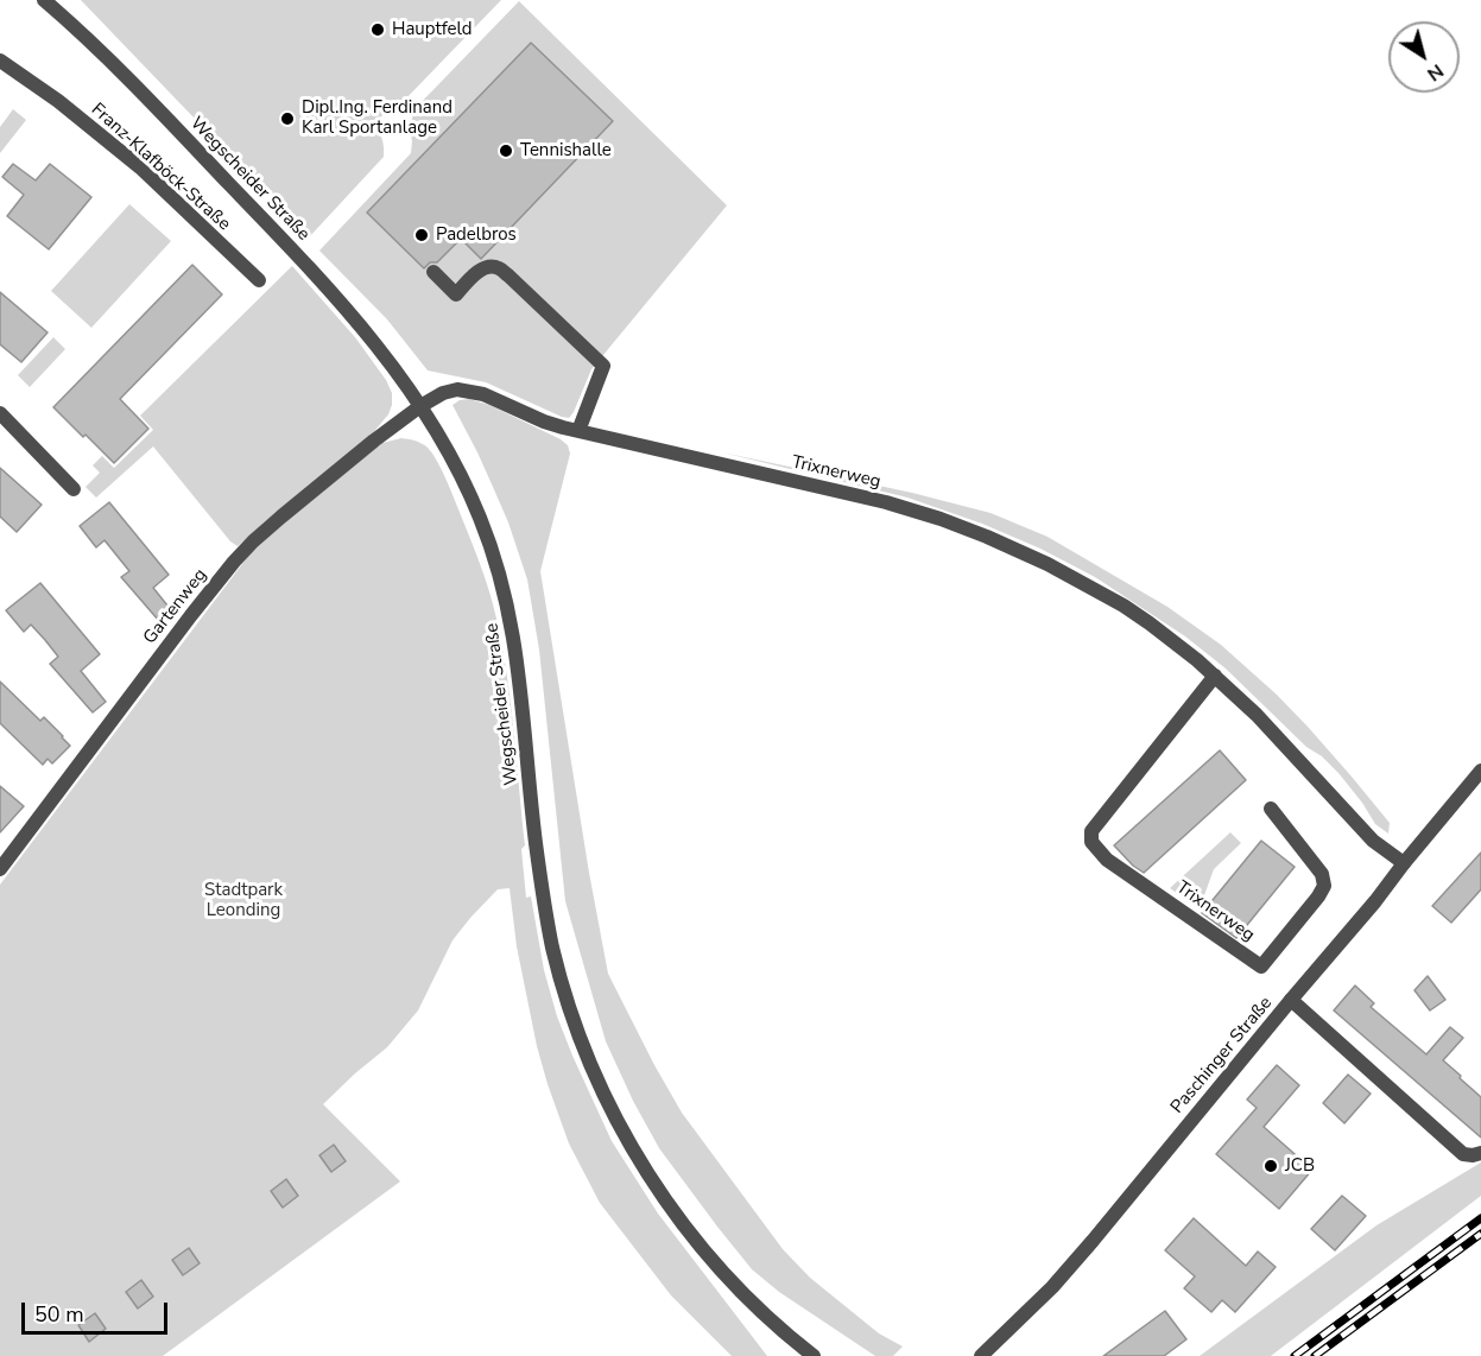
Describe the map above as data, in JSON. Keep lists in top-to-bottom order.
{
  "streets": {
    "street": [
      "Franz-Klafböck-Straße",
      "Wegscheider Straße",
      "Trixnerweg",
      "Gartenweg",
      "Paschinger Straße"
    ]
  },
  "crossings": [
    ["Wegscheider Straße", "Trixnerweg"],
    ["Wegscheider Straße", "Gartenweg"],
    ["Trixnerweg", "Gartenweg"],
    ["Trixnerweg", "Paschinger Straße"]
  ],
  "parks": ["Stadtpark Leonding"],
  "places": [
    "Hauptfeld",
    "Dipl.Ing. Ferdinand Karl Sportanlage",
    "Tennishalle",
    "Padelbros",
    "JCB"
  ],
  "scale_bar": "50 m",
  "north": "bottom right"
}
